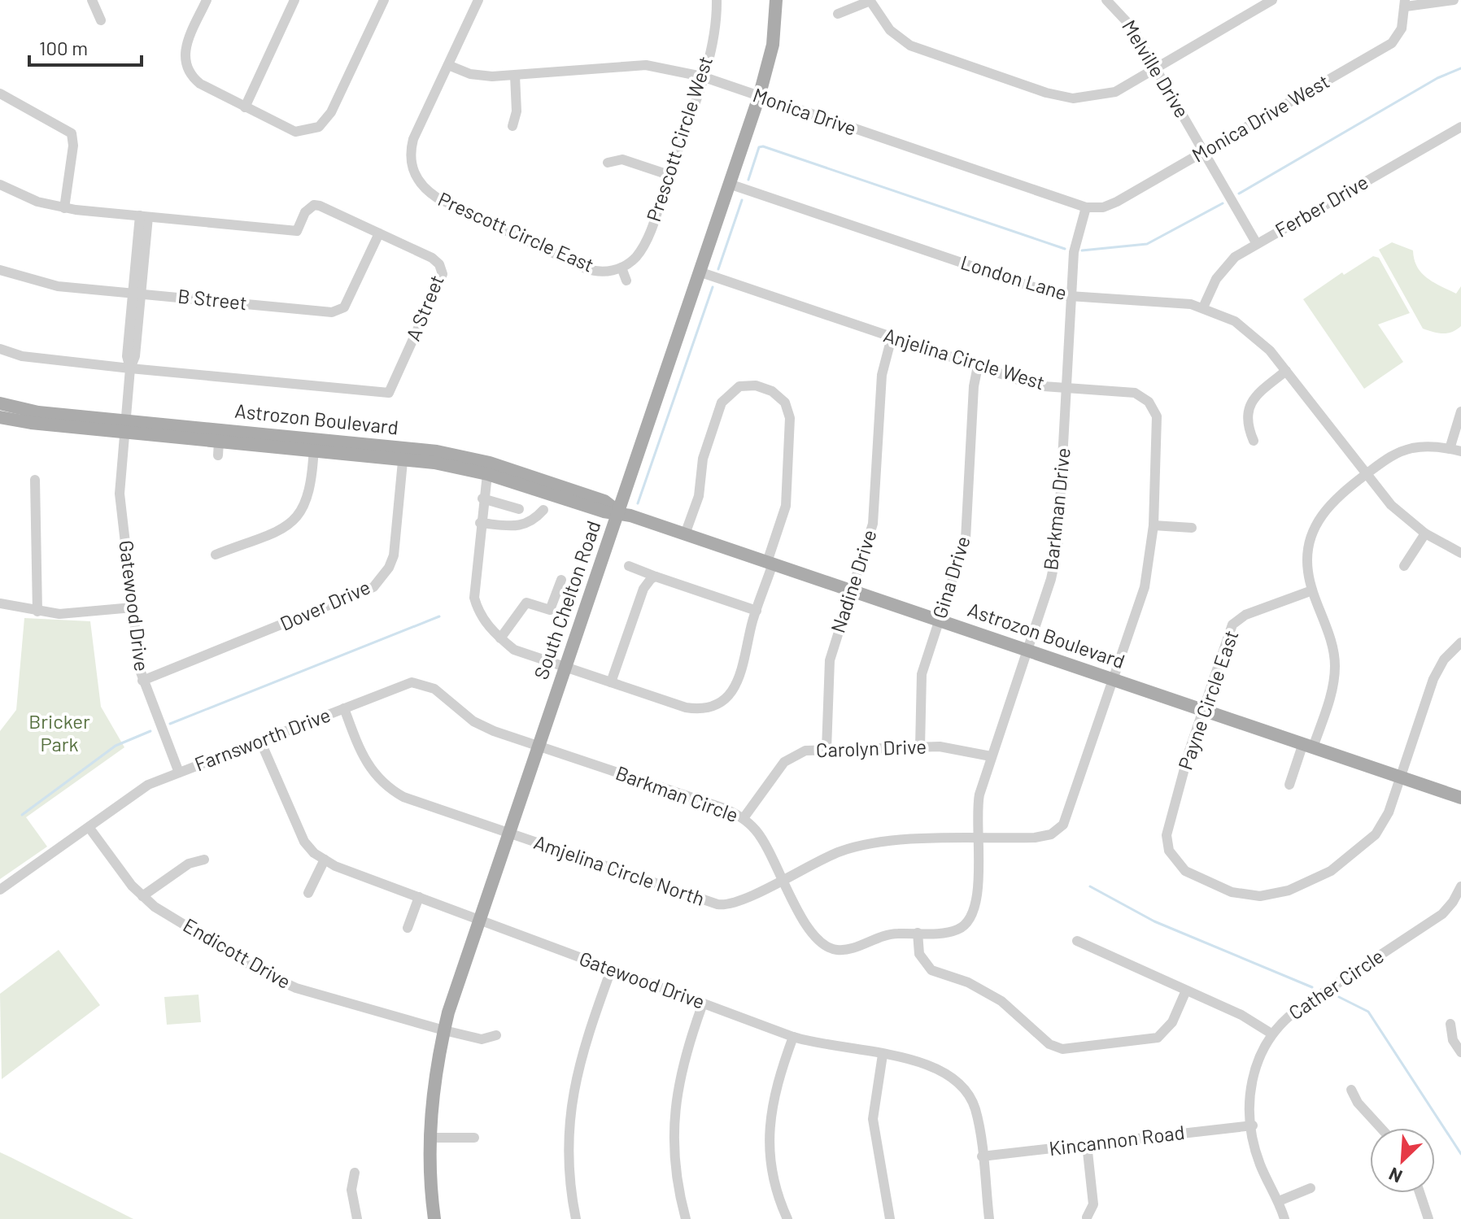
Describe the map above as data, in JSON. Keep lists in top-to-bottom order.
{
  "streets": {
    "main road": ["Astrozon Boulevard", "South Chelton Road"],
    "street": [
      "Melville Drive",
      "Monica Drive",
      "Monica Drive West",
      "Prescott Circle West",
      "Ferber Drive",
      "Prescott Circle East",
      "London Lane",
      "B Street",
      "A Street",
      "Anjelina Circle West",
      "Barkman Drive",
      "Gina Drive",
      "Nadine Drive",
      "Gatewood Drive",
      "Dover Drive",
      "Payne Circle East",
      "Farnsworth Drive",
      "Carolyn Drive",
      "Barkman Circle",
      "Amjelina Circle North",
      "Endicott Drive",
      "Cather Circle",
      "Kincannon Road"
    ]
  },
  "crossings": [
    ["Melville Drive", "Monica Drive West"],
    ["Melville Drive", "Ferber Drive"],
    ["Monica Drive", "Monica Drive West"],
    ["Monica Drive", "Prescott Circle West"],
    ["Monica Drive", "Barkman Drive"],
    ["Monica Drive", "South Chelton Road"],
    ["Monica Drive West", "Barkman Drive"],
    ["Prescott Circle West", "Prescott Circle East"],
    ["Ferber Drive", "London Lane"],
    ["London Lane", "Barkman Drive"],
    ["London Lane", "South Chelton Road"],
    ["B Street", "A Street"],
    ["B Street", "Gatewood Drive"],
    ["A Street", "Gatewood Drive"],
    ["Anjelina Circle West", "Astrozon Boulevard"],
    ["Anjelina Circle West", "Barkman Drive"],
    ["Anjelina Circle West", "Gina Drive"],
    ["Anjelina Circle West", "Nadine Drive"],
    ["Anjelina Circle West", "South Chelton Road"],
    ["Anjelina Circle West", "Barkman Circle"],
    ["Anjelina Circle West", "Amjelina Circle North"],
    ["Astrozon Boulevard", "Barkman Drive"],
    ["Astrozon Boulevard", "Gina Drive"],
    ["Astrozon Boulevard", "Nadine Drive"],
    ["Astrozon Boulevard", "South Chelton Road"],
    ["Astrozon Boulevard", "Gatewood Drive"],
    ["Astrozon Boulevard", "Dover Drive"],
    ["Astrozon Boulevard", "Payne Circle East"],
    ["Barkman Drive", "Carolyn Drive"],
    ["Barkman Drive", "Barkman Circle"],
    ["Barkman Drive", "Amjelina Circle North"],
    ["Gina Drive", "Carolyn Drive"],
    ["Nadine Drive", "Carolyn Drive"],
    ["South Chelton Road", "Gatewood Drive"],
    ["South Chelton Road", "Farnsworth Drive"],
    ["South Chelton Road", "Barkman Circle"],
    ["South Chelton Road", "Amjelina Circle North"],
    ["South Chelton Road", "Endicott Drive"],
    ["Gatewood Drive", "Dover Drive"],
    ["Gatewood Drive", "Farnsworth Drive"],
    ["Gatewood Drive", "Kincannon Road"],
    ["Farnsworth Drive", "Barkman Circle"],
    ["Farnsworth Drive", "Amjelina Circle North"],
    ["Farnsworth Drive", "Endicott Drive"],
    ["Carolyn Drive", "Barkman Circle"],
    ["Barkman Circle", "Amjelina Circle North"],
    ["Cather Circle", "Kincannon Road"]
  ],
  "parks": ["Bricker Park"],
  "scale_bar": "100 m",
  "north": "bottom left"
}
